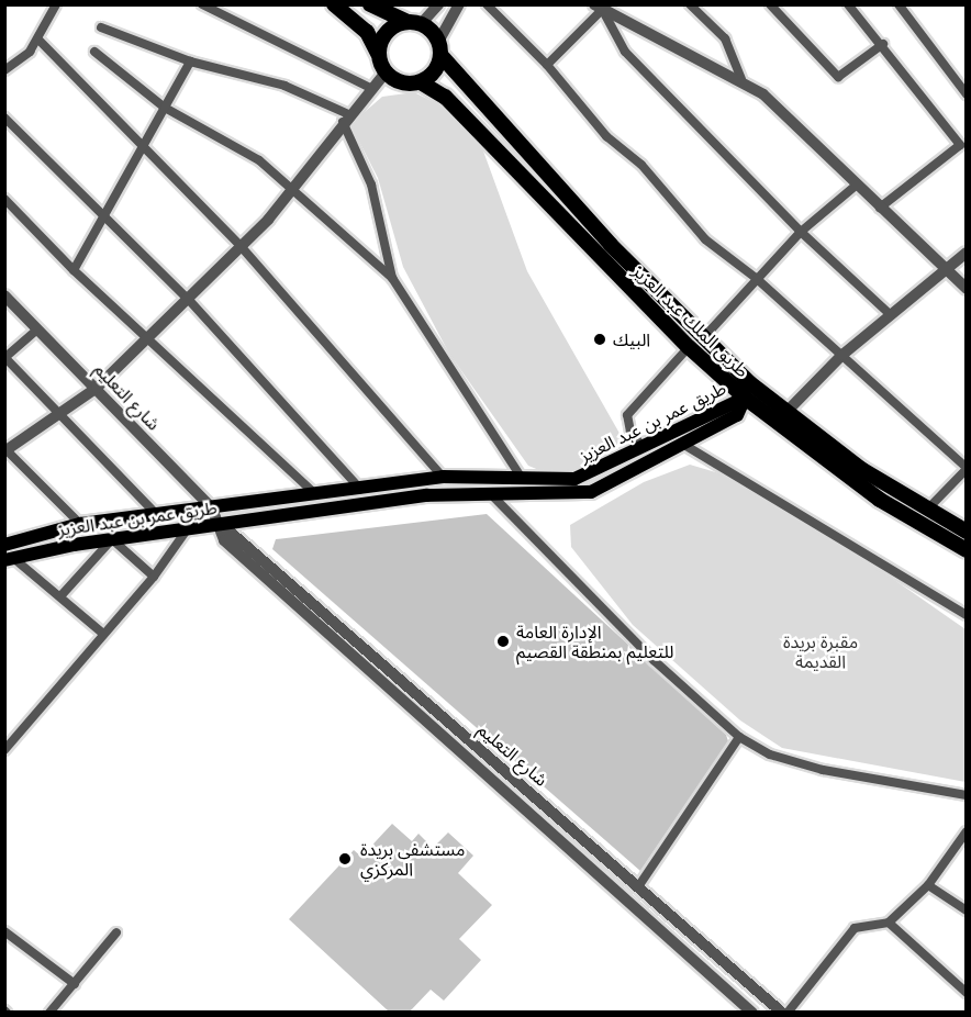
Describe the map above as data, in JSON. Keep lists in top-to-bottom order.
{
  "streets": {
    "highway": ["طريق الملك عبد العزيز"],
    "main road": ["طريق عمر بن عبد العزيز"],
    "street": ["شارع التعليم"]
  },
  "crossings": [
    ["طريق الملك عبد العزيز", "طريق عمر بن عبد العزيز"],
    ["شارع التعليم", "طريق عمر بن عبد العزيز"]
  ],
  "parks": ["مقبرة بريدة القديمة"],
  "places": ["البيك", "الإدارة العامة للتعليم بمنطقة القصيم", "مستشفى بريدة المركزي"]
}
